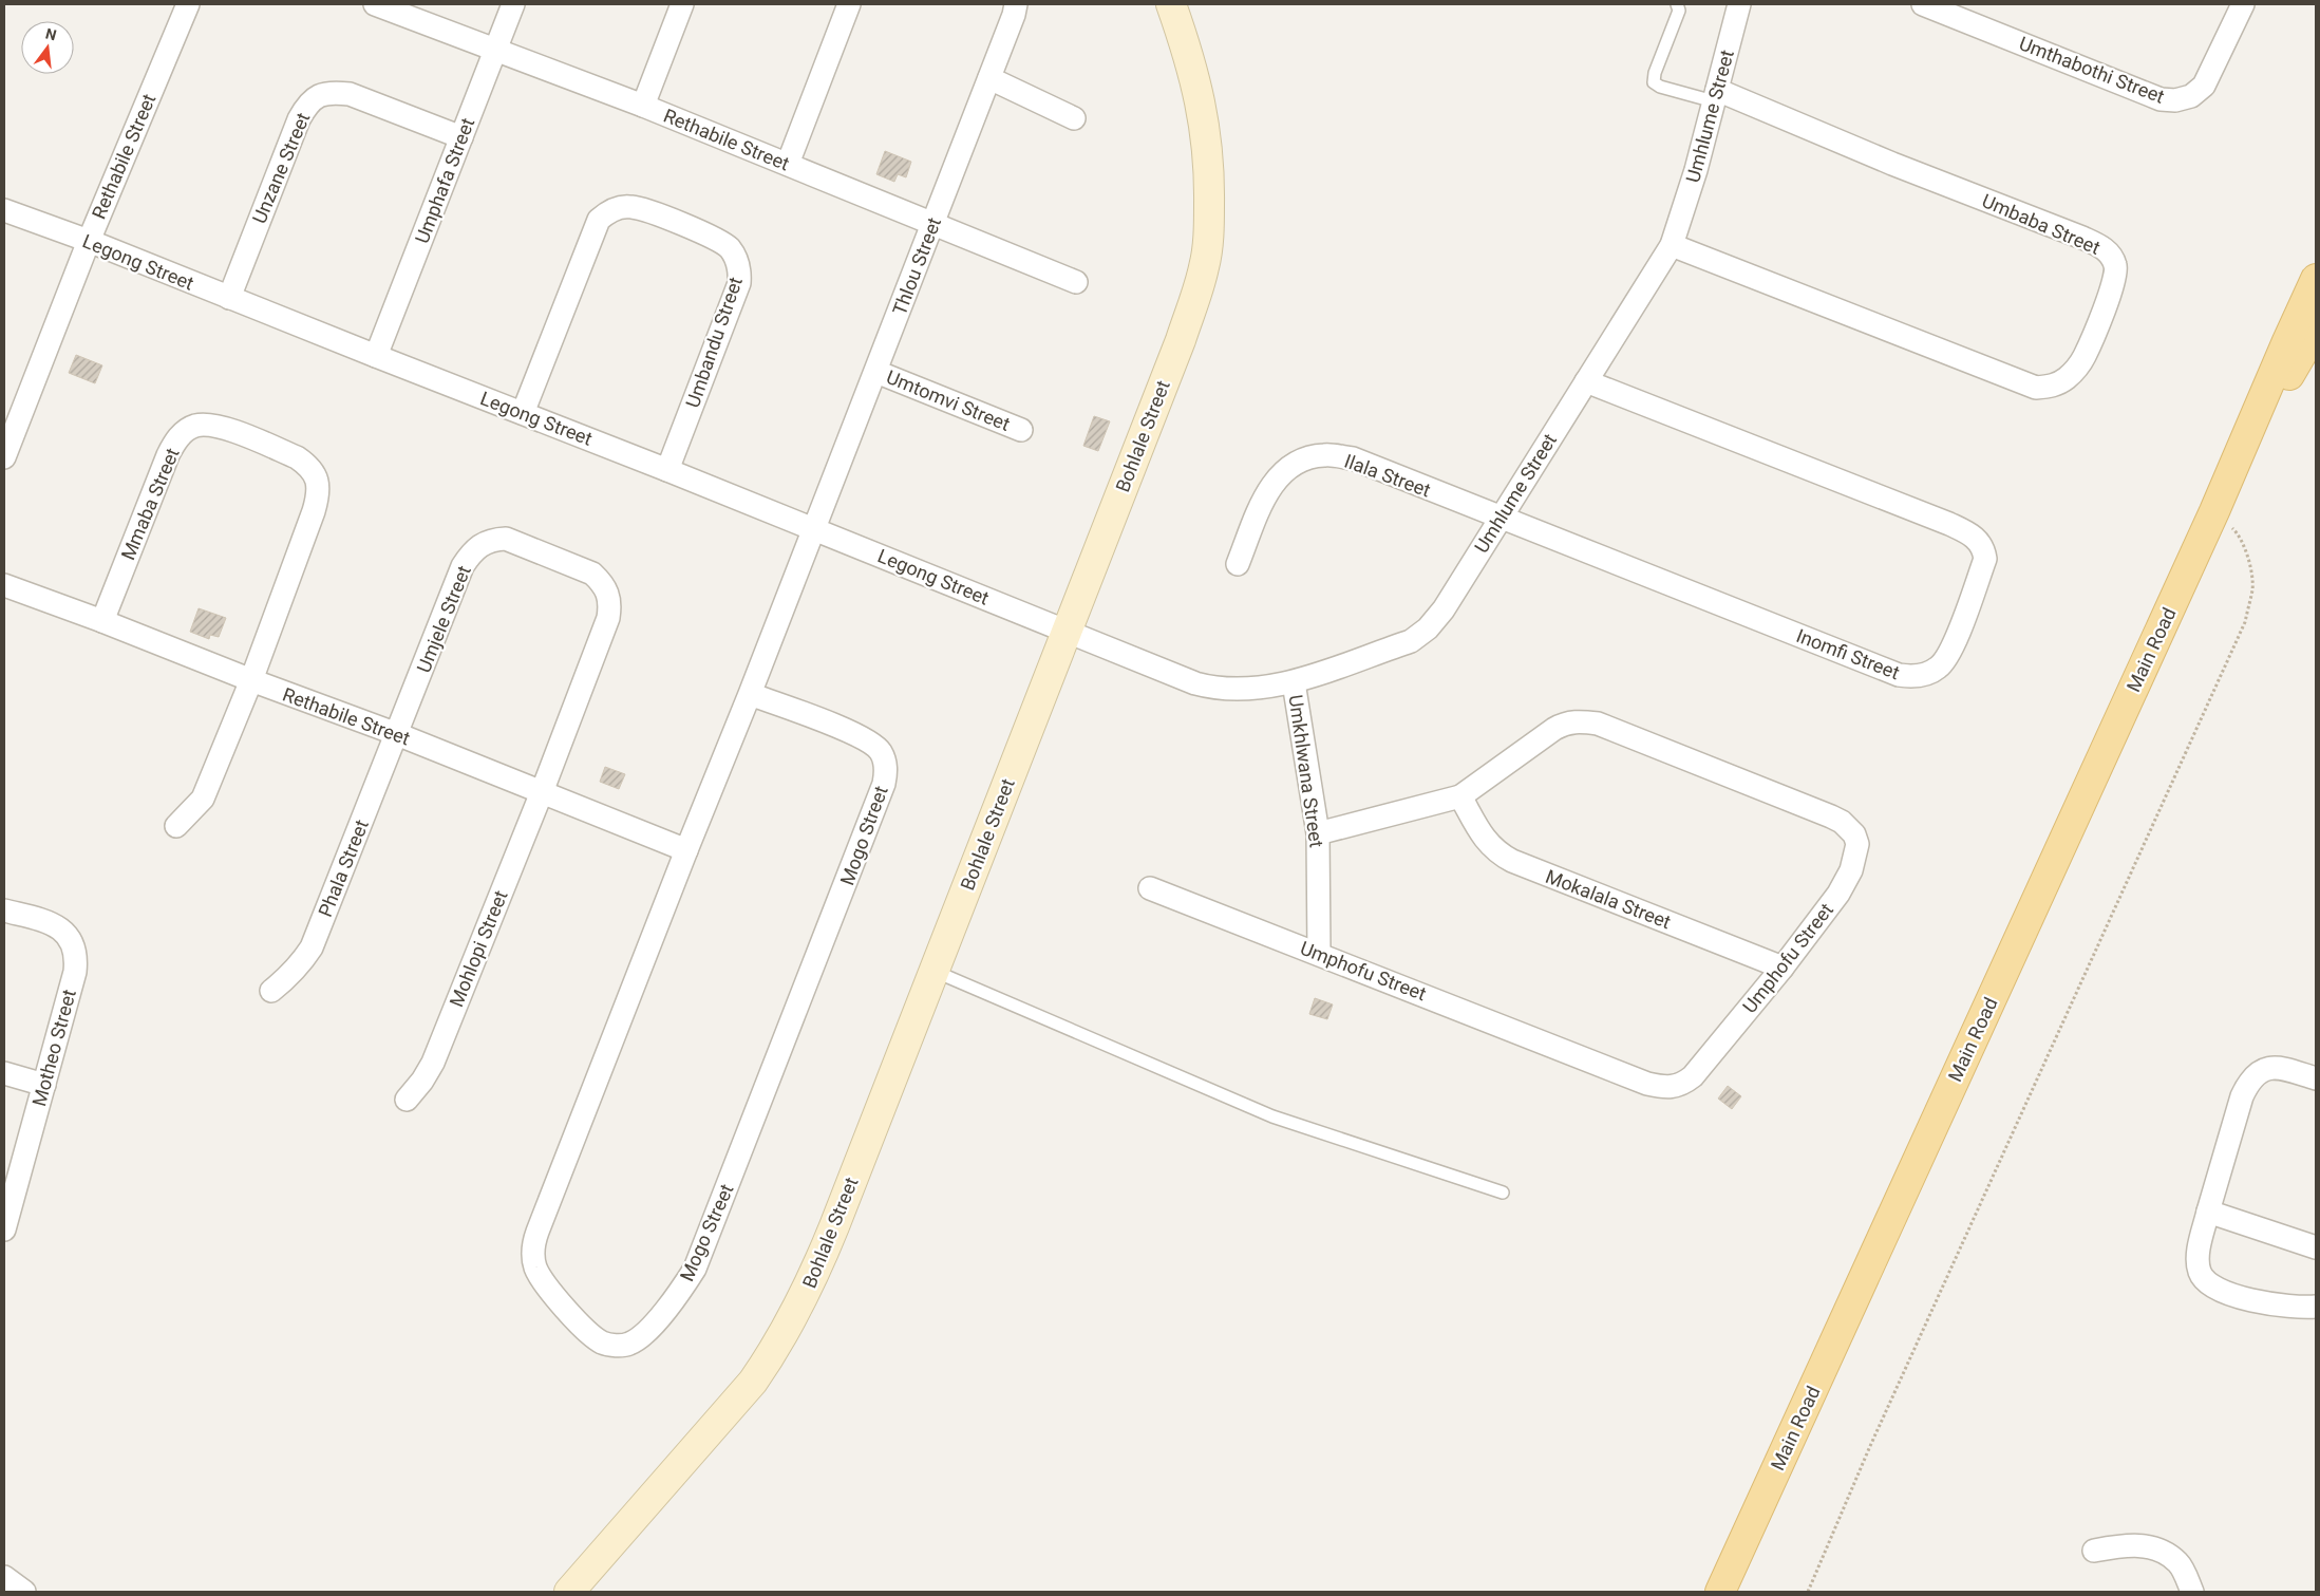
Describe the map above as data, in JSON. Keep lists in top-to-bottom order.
{
  "streets": {
    "main road": ["Main Road"],
    "street": [
      "Umthabothi Street",
      "Umhlume Street",
      "Rethabile Street",
      "Unzane Street",
      "Umphafa Street",
      "Umbaba Street",
      "Legong Street",
      "Thlou Street",
      "Umbandu Street",
      "Umtomvi Street",
      "Bohlale Street",
      "Ilala Street",
      "Mmaba Street",
      "Umjele Street",
      "Inomfi Street",
      "Umkhlwana Street",
      "Mogo Street",
      "Phala Street",
      "Mokalala Street",
      "Mohlopi Street",
      "Umphofu Street",
      "Motheo Street"
    ]
  },
  "crossings": [
    ["Umhlume Street", "Umbaba Street"],
    ["Umhlume Street", "Legong Street"],
    ["Umhlume Street", "Bohlale Street"],
    ["Umhlume Street", "Ilala Street"],
    ["Umhlume Street", "Inomfi Street"],
    ["Umhlume Street", "Umkhlwana Street"],
    ["Rethabile Street", "Umphafa Street"],
    ["Rethabile Street", "Legong Street"],
    ["Rethabile Street", "Thlou Street"],
    ["Rethabile Street", "Mmaba Street"],
    ["Rethabile Street", "Umjele Street"],
    ["Rethabile Street", "Mogo Street"],
    ["Rethabile Street", "Phala Street"],
    ["Rethabile Street", "Mohlopi Street"],
    ["Unzane Street", "Umphafa Street"],
    ["Unzane Street", "Legong Street"],
    ["Umphafa Street", "Legong Street"],
    ["Legong Street", "Thlou Street"],
    ["Legong Street", "Umbandu Street"],
    ["Legong Street", "Bohlale Street"],
    ["Legong Street", "Mogo Street"],
    ["Thlou Street", "Umtomvi Street"],
    ["Thlou Street", "Mogo Street"],
    ["Ilala Street", "Inomfi Street"],
    ["Umjele Street", "Phala Street"],
    ["Umjele Street", "Mohlopi Street"],
    ["Umkhlwana Street", "Umphofu Street"],
    ["Mokalala Street", "Umphofu Street"]
  ],
  "north": "top"
}
